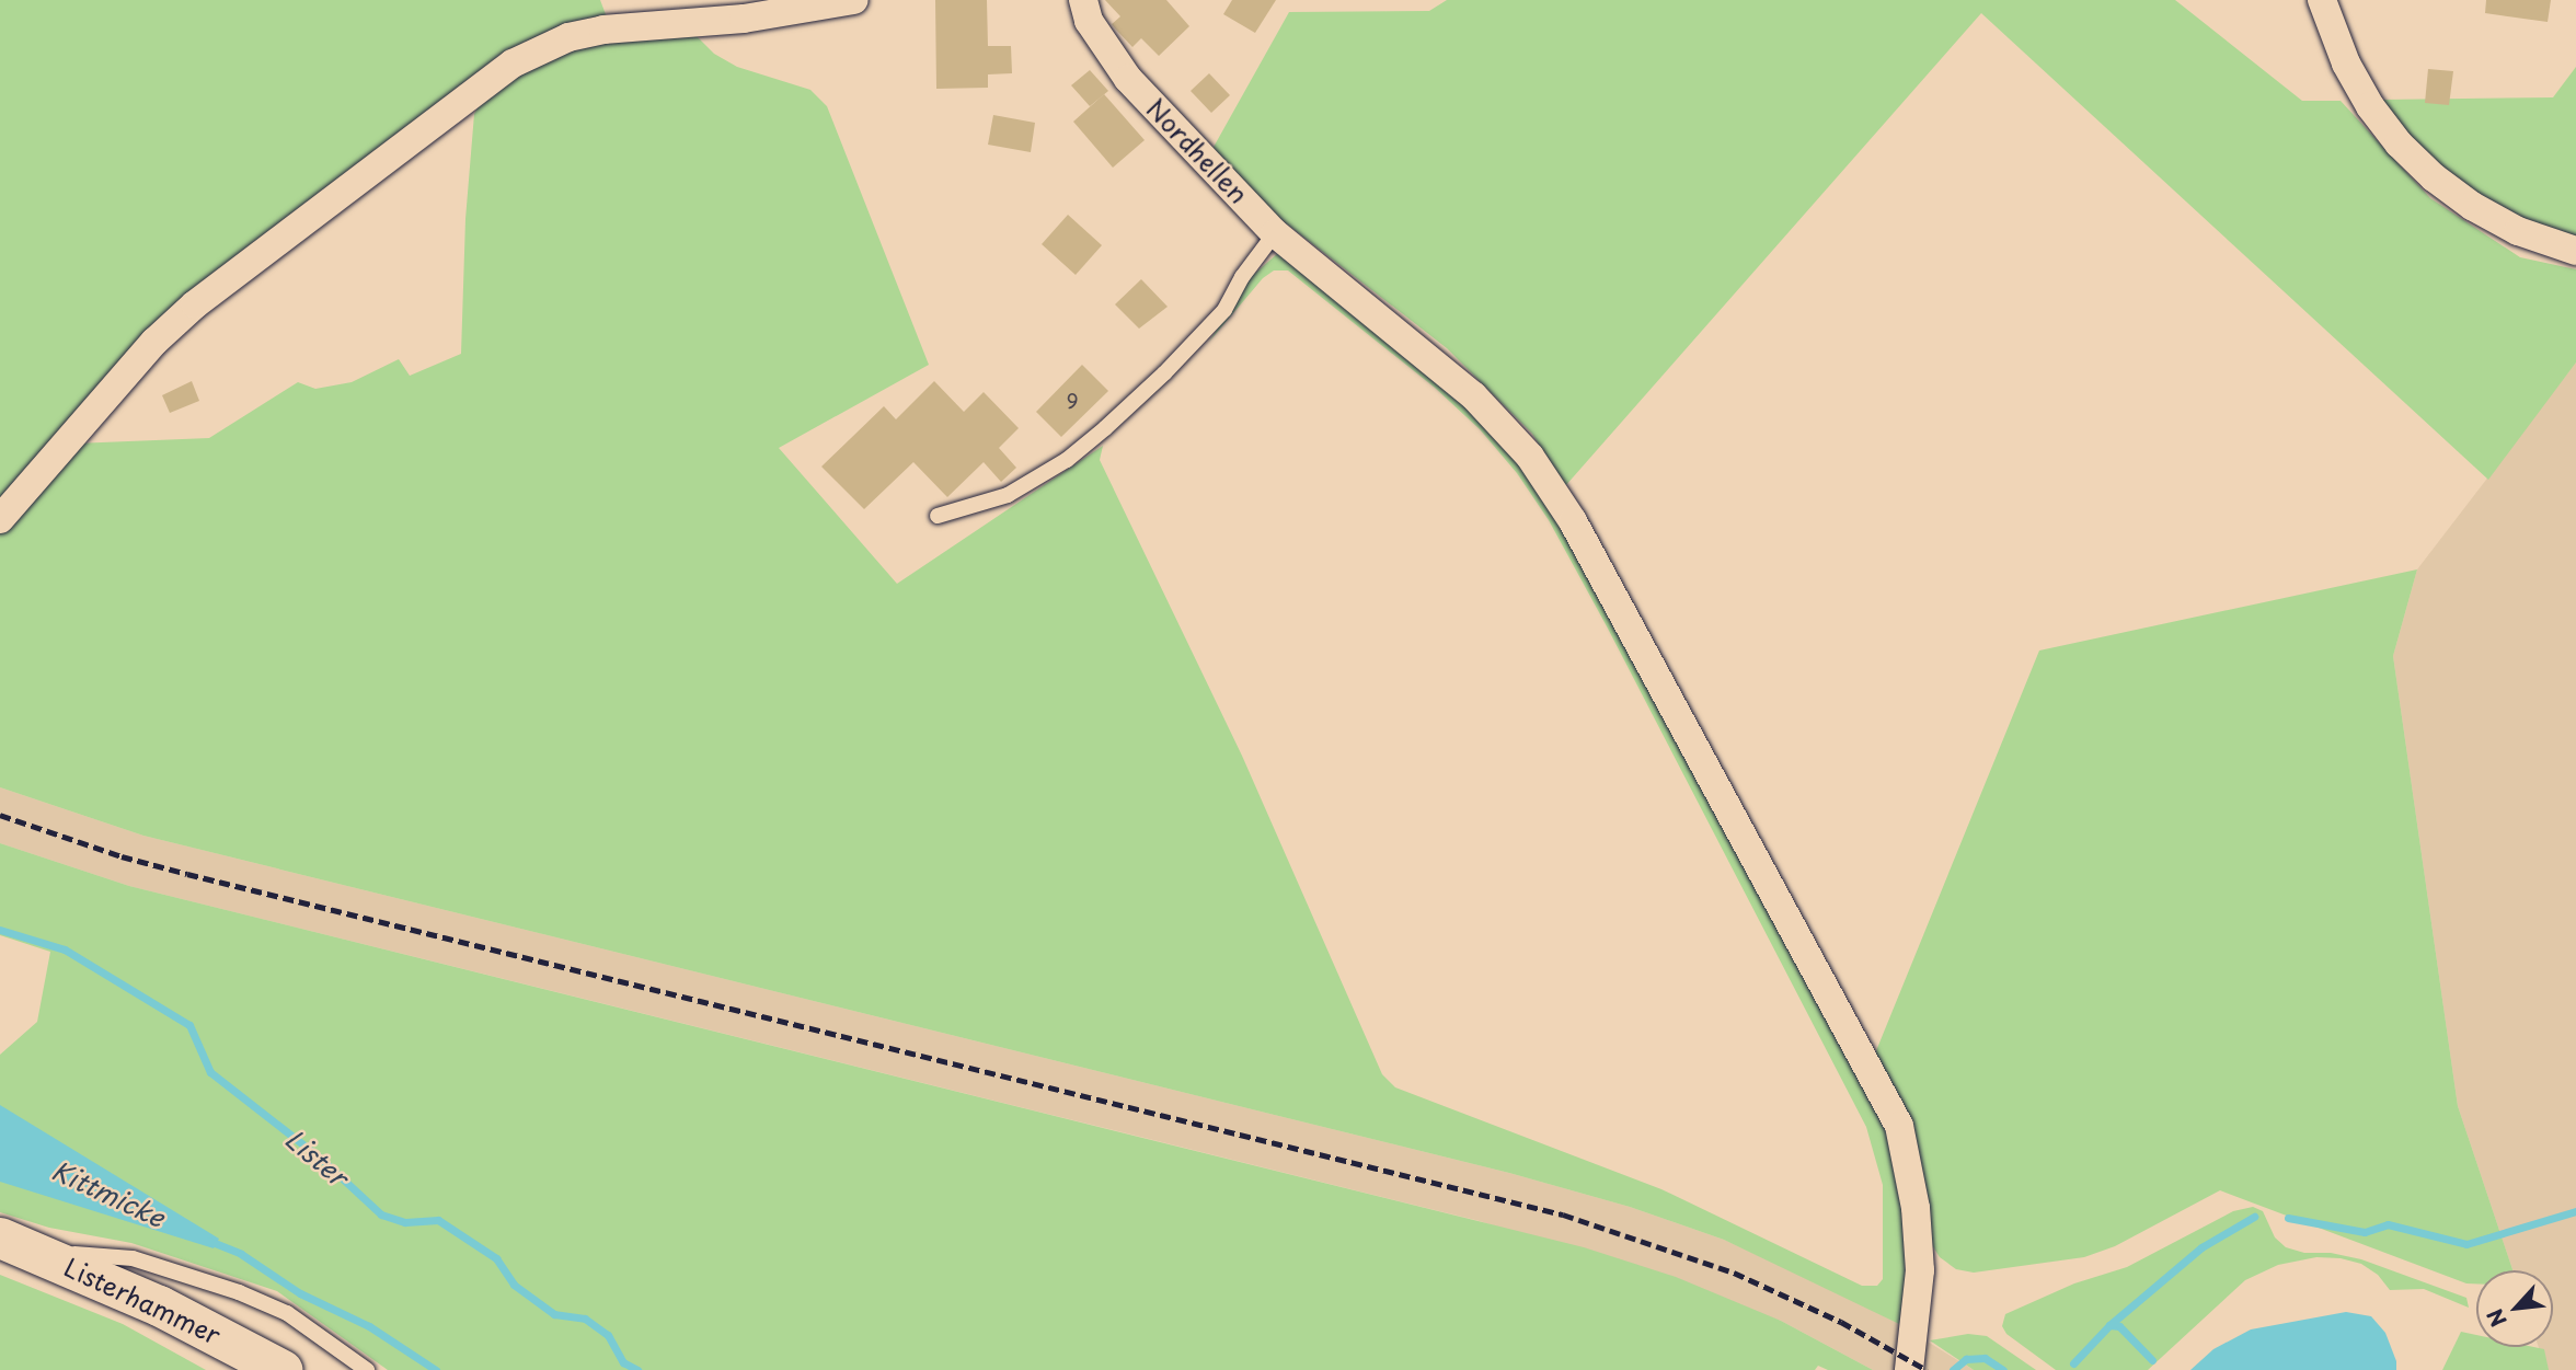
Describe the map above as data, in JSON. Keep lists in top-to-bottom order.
{
  "streets": {
    "main road": ["Listerhammer"],
    "street": ["Nordhellen"]
  },
  "water": ["Lister", "Kittmicke"],
  "house_numbers": ["9"],
  "north": "bottom left"
}
